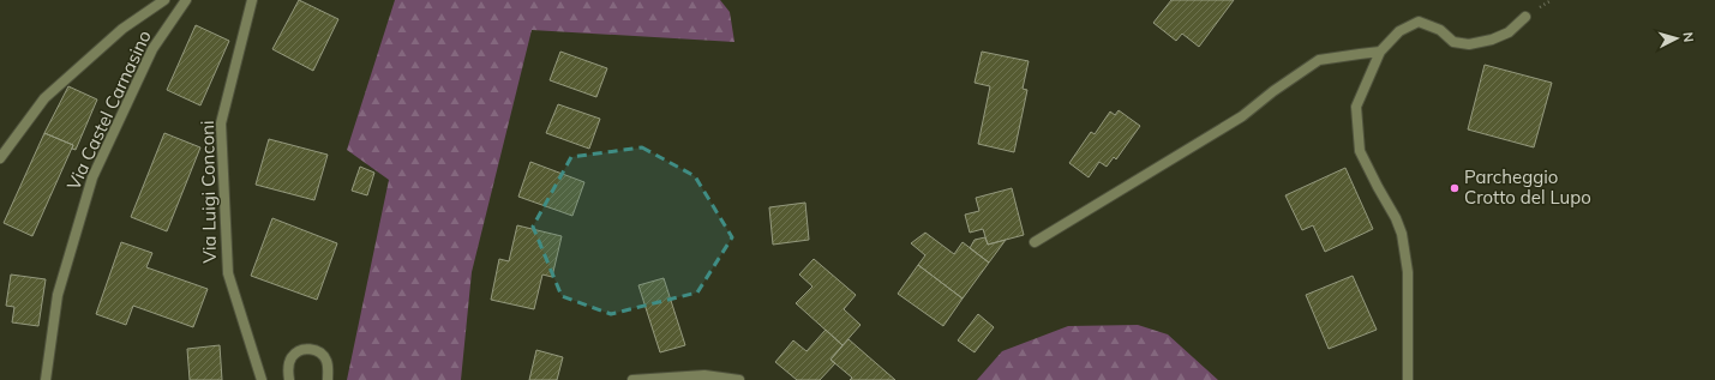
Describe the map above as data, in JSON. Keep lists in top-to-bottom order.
{
  "streets": {
    "street": ["Via Castel Carnasino", "Via Luigi Conconi"]
  },
  "places": ["Parcheggio Crotto del Lupo"],
  "north": "right"
}
